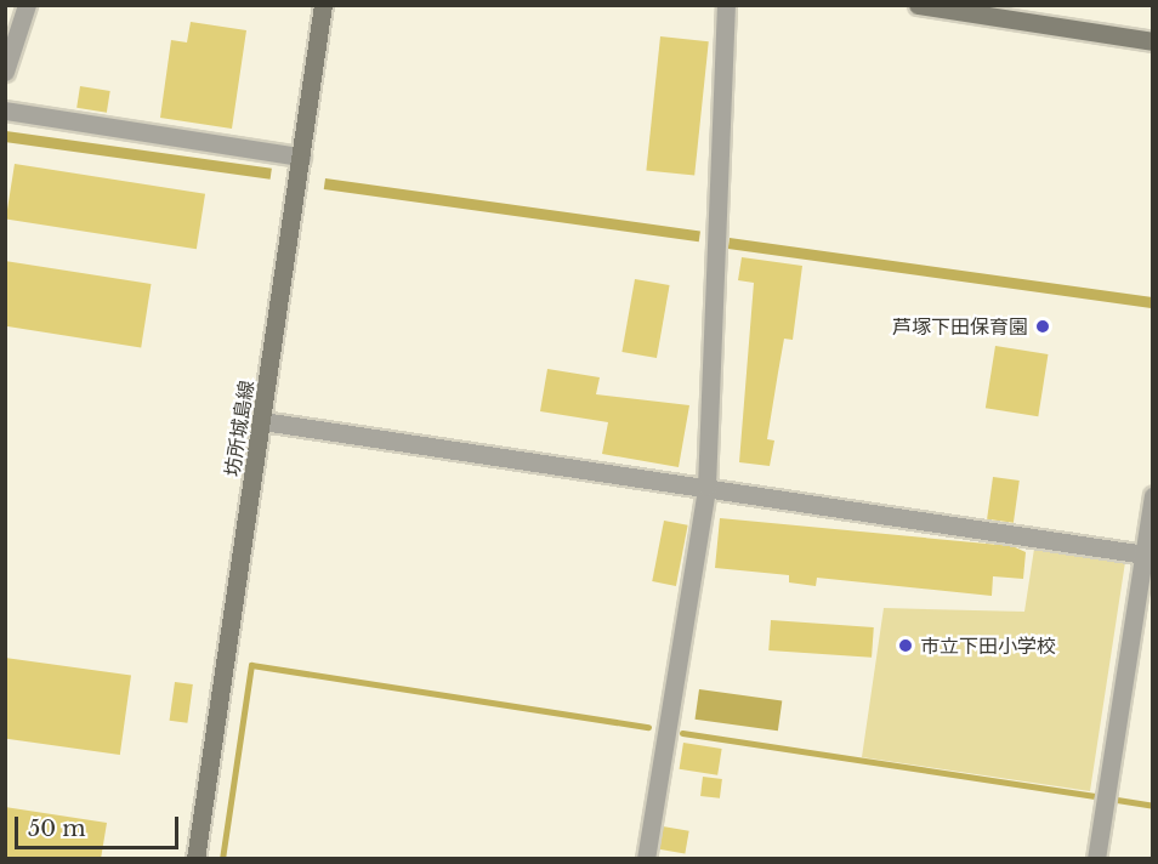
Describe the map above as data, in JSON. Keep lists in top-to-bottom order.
{
  "streets": {
    "main road": ["坊所城島線"]
  },
  "places": ["芦塚下田保育園", "市立下田小学校"],
  "scale_bar": "50 m"
}
